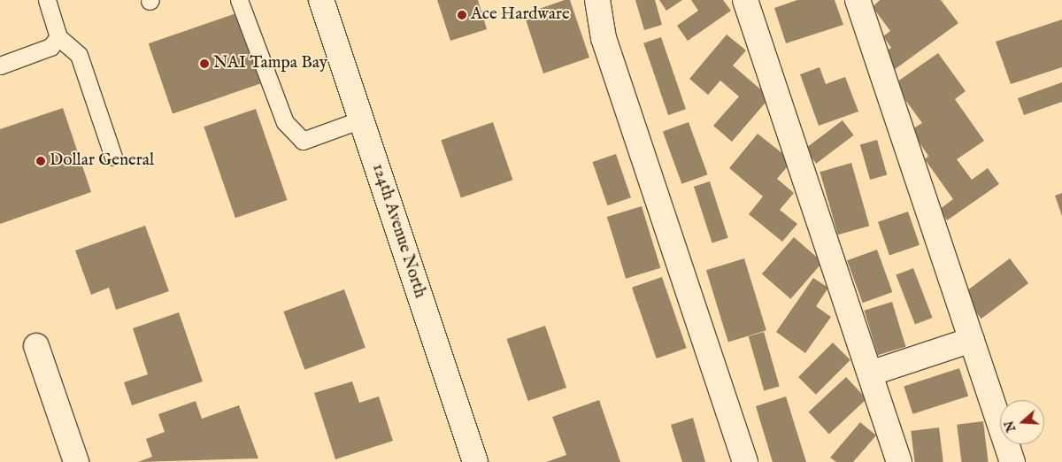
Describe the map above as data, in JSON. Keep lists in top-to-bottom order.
{
  "streets": {
    "street": ["124th Avenue North"]
  },
  "places": ["Ace Hardware", "NAI Tampa Bay", "Dollar General"],
  "north": "left"
}
